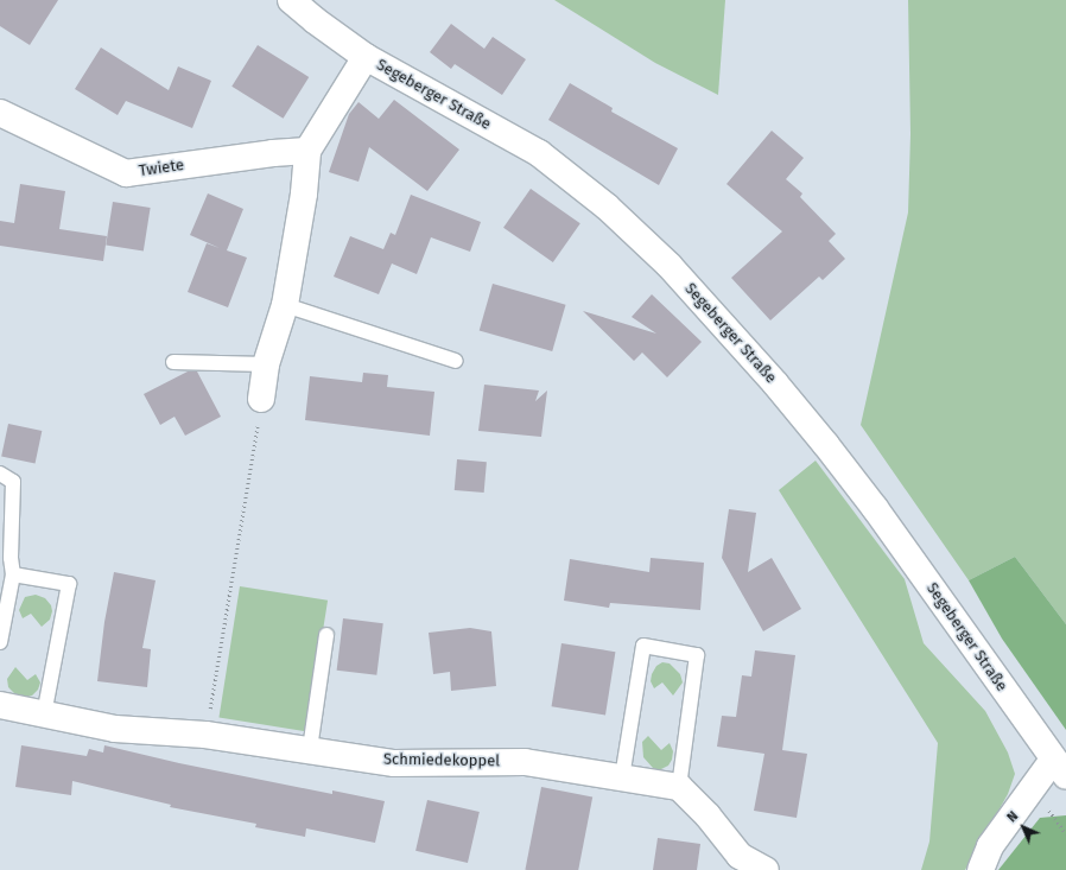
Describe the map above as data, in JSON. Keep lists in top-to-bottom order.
{
  "streets": {
    "street": ["Segeberger Straße", "Twiete", "Schmiedekoppel"]
  },
  "north": "top left"
}
